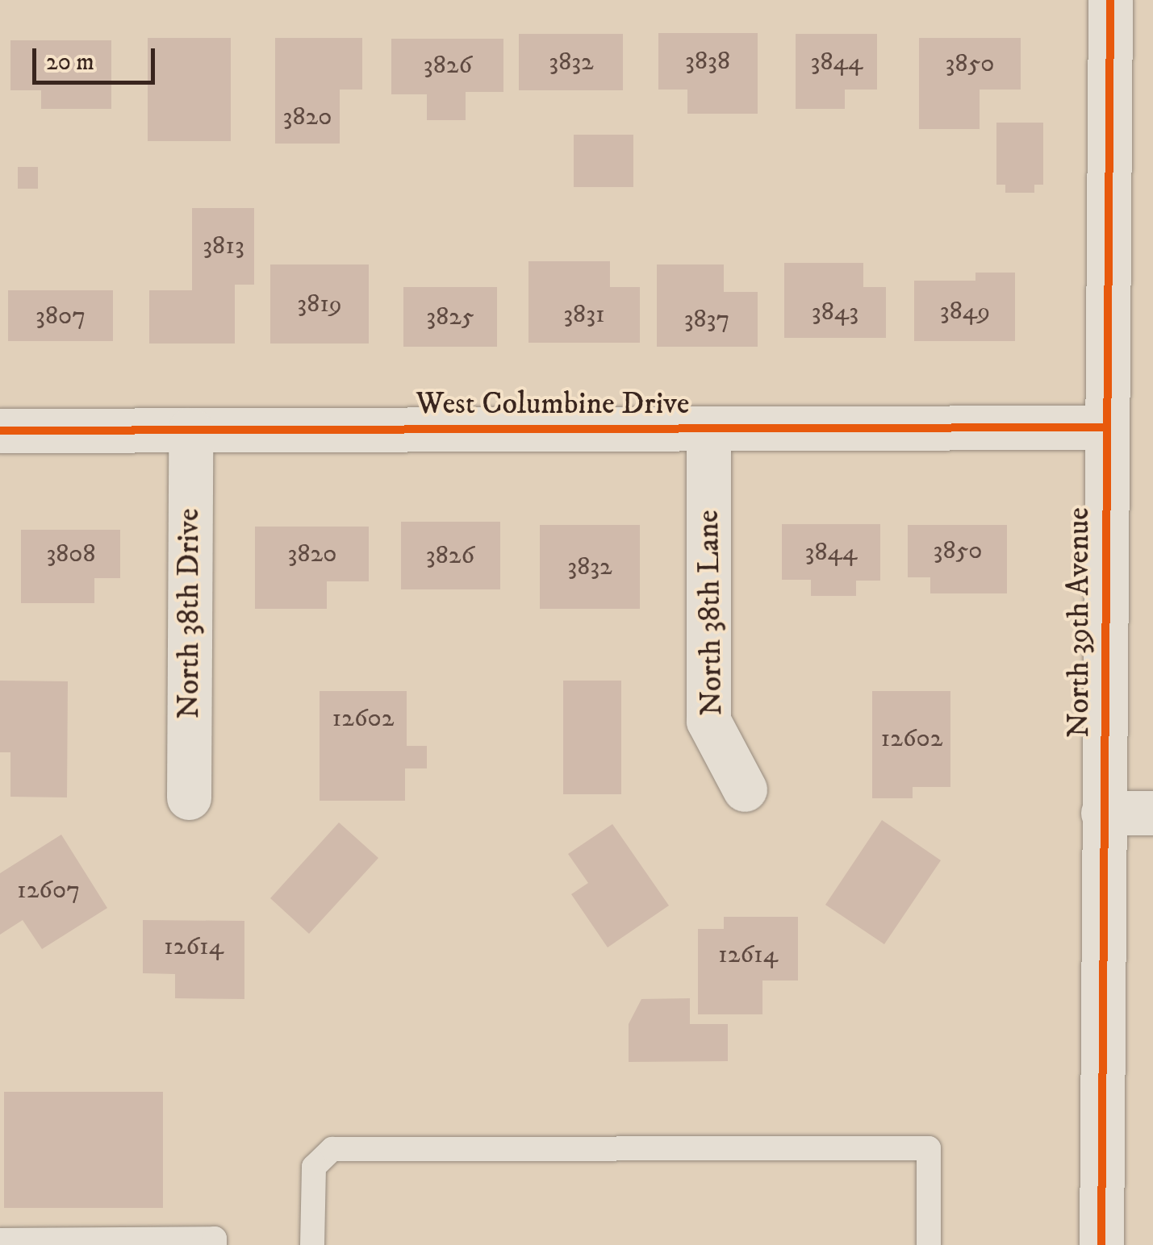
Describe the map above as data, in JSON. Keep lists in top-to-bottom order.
{
  "streets": {
    "street": [
      "West Columbine Drive",
      "North 38th Lane",
      "North 38th Drive",
      "North 39th Avenue"
    ]
  },
  "crossings": [
    ["West Columbine Drive", "North 38th Lane"],
    ["West Columbine Drive", "North 38th Drive"],
    ["West Columbine Drive", "North 39th Avenue"]
  ],
  "house_numbers": [
    "3838",
    "3832",
    "3844",
    "3850",
    "3826",
    "3820",
    "3813",
    "3819",
    "3849",
    "3843",
    "3831",
    "3807",
    "3825",
    "3837",
    "3850",
    "3844",
    "3808",
    "3820",
    "3826",
    "3832",
    "12602",
    "12602",
    "12607",
    "12614",
    "12614"
  ],
  "scale_bar": "20 m"
}
